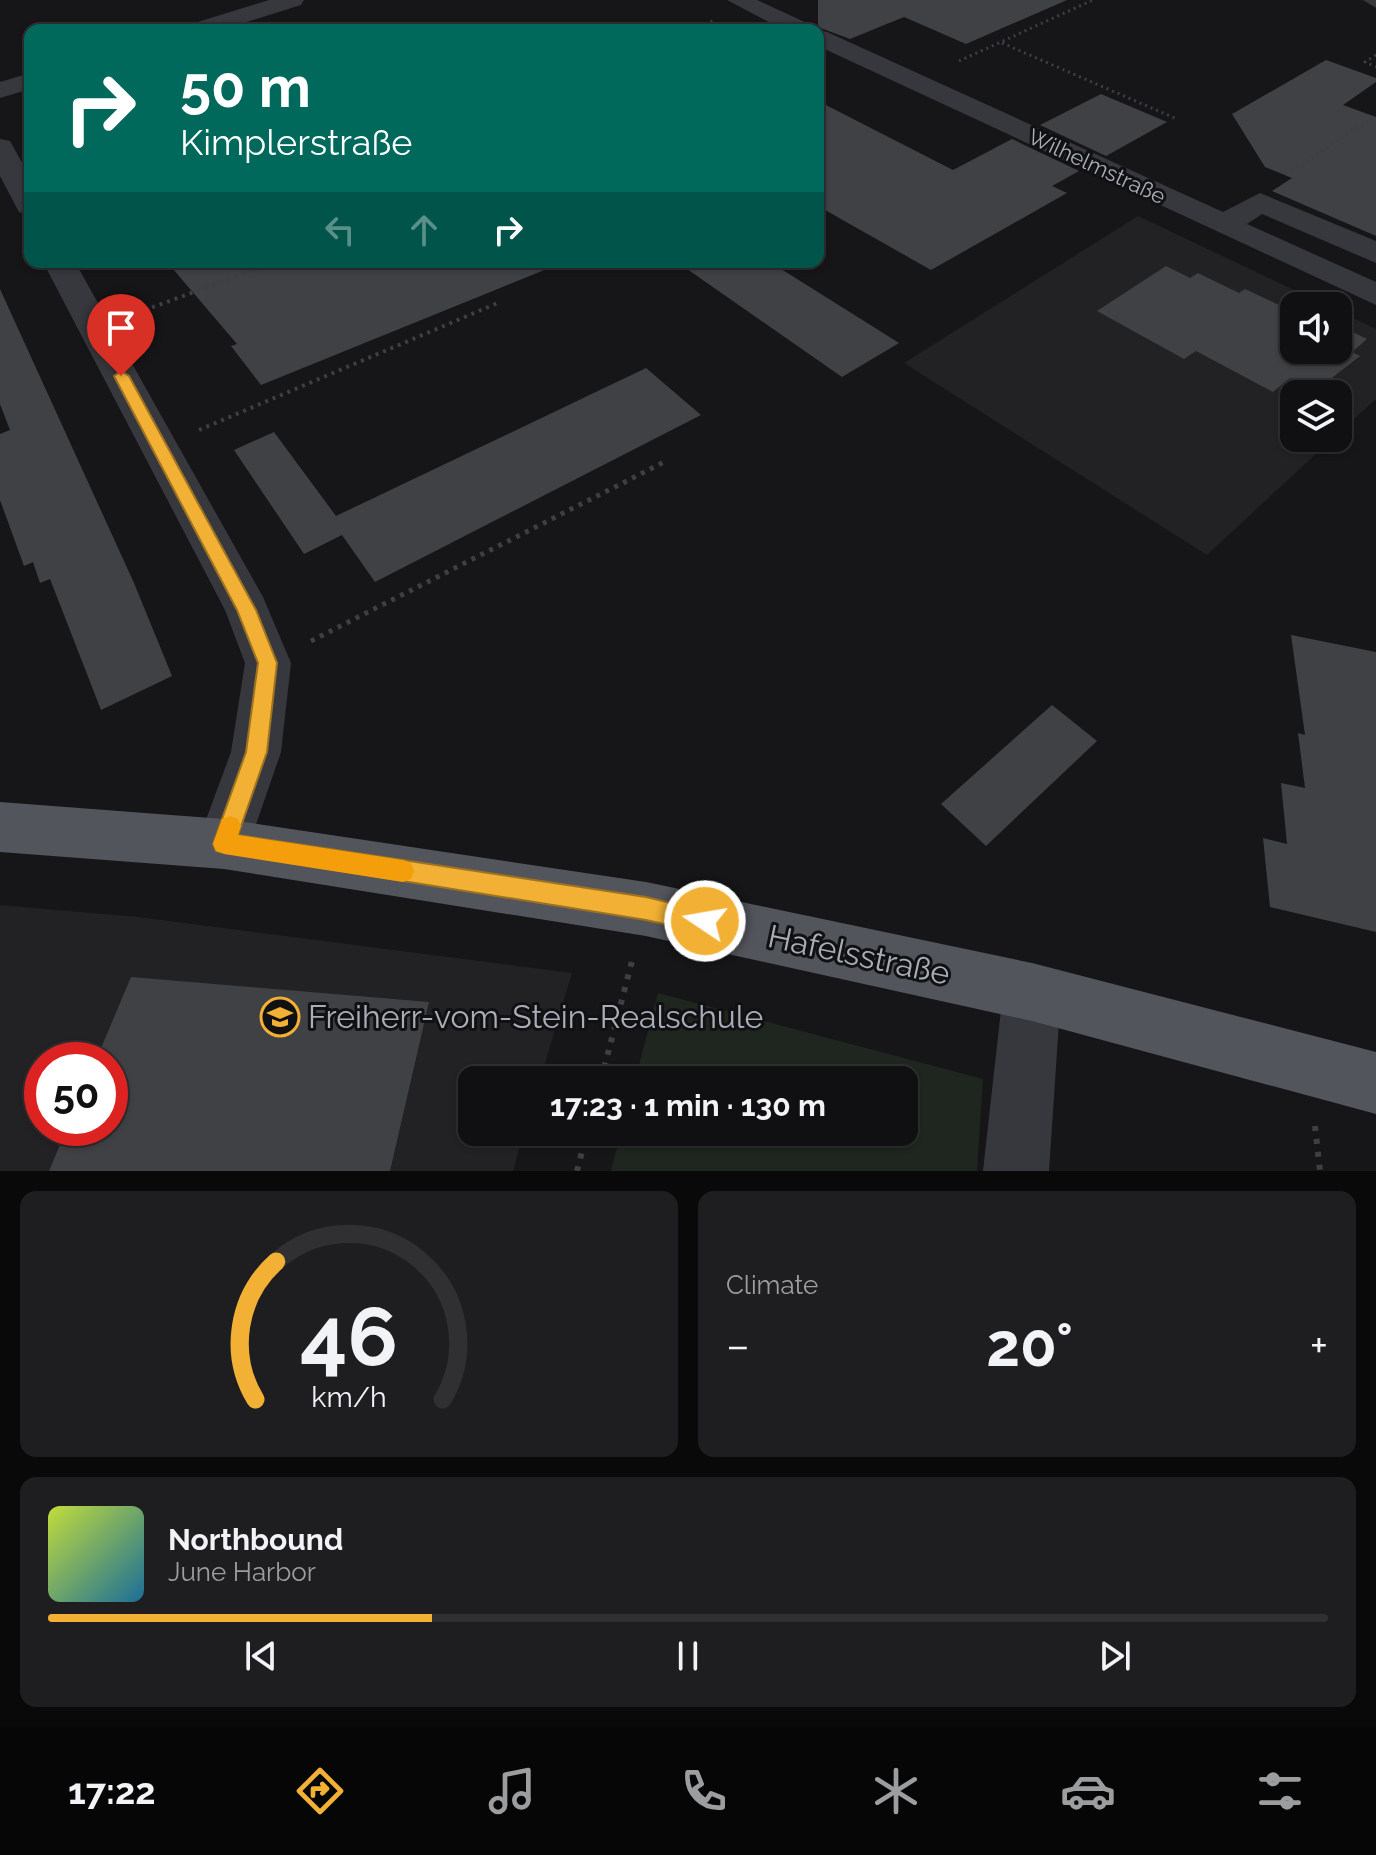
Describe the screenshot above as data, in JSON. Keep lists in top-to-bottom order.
{
  "streets": {
    "main road": ["Hafelsstraße"],
    "street": ["Wilhelmstraße"]
  },
  "places": {
    "school or university": ["Freiherr-vom-Stein-Realschule"]
  },
  "page": {
    "turn": ["50 m", "Kimplerstraße"],
    "limit": "50",
    "trip": "17:23 · 1 min · 130 m",
    "tile": "Climate",
    "heat": ["−", "20°", "+"],
    "song": ["Northbound", "June Harbor"],
    "tabs": "17:22",
    "gauge": ["46", "km/h"]
  }
}
